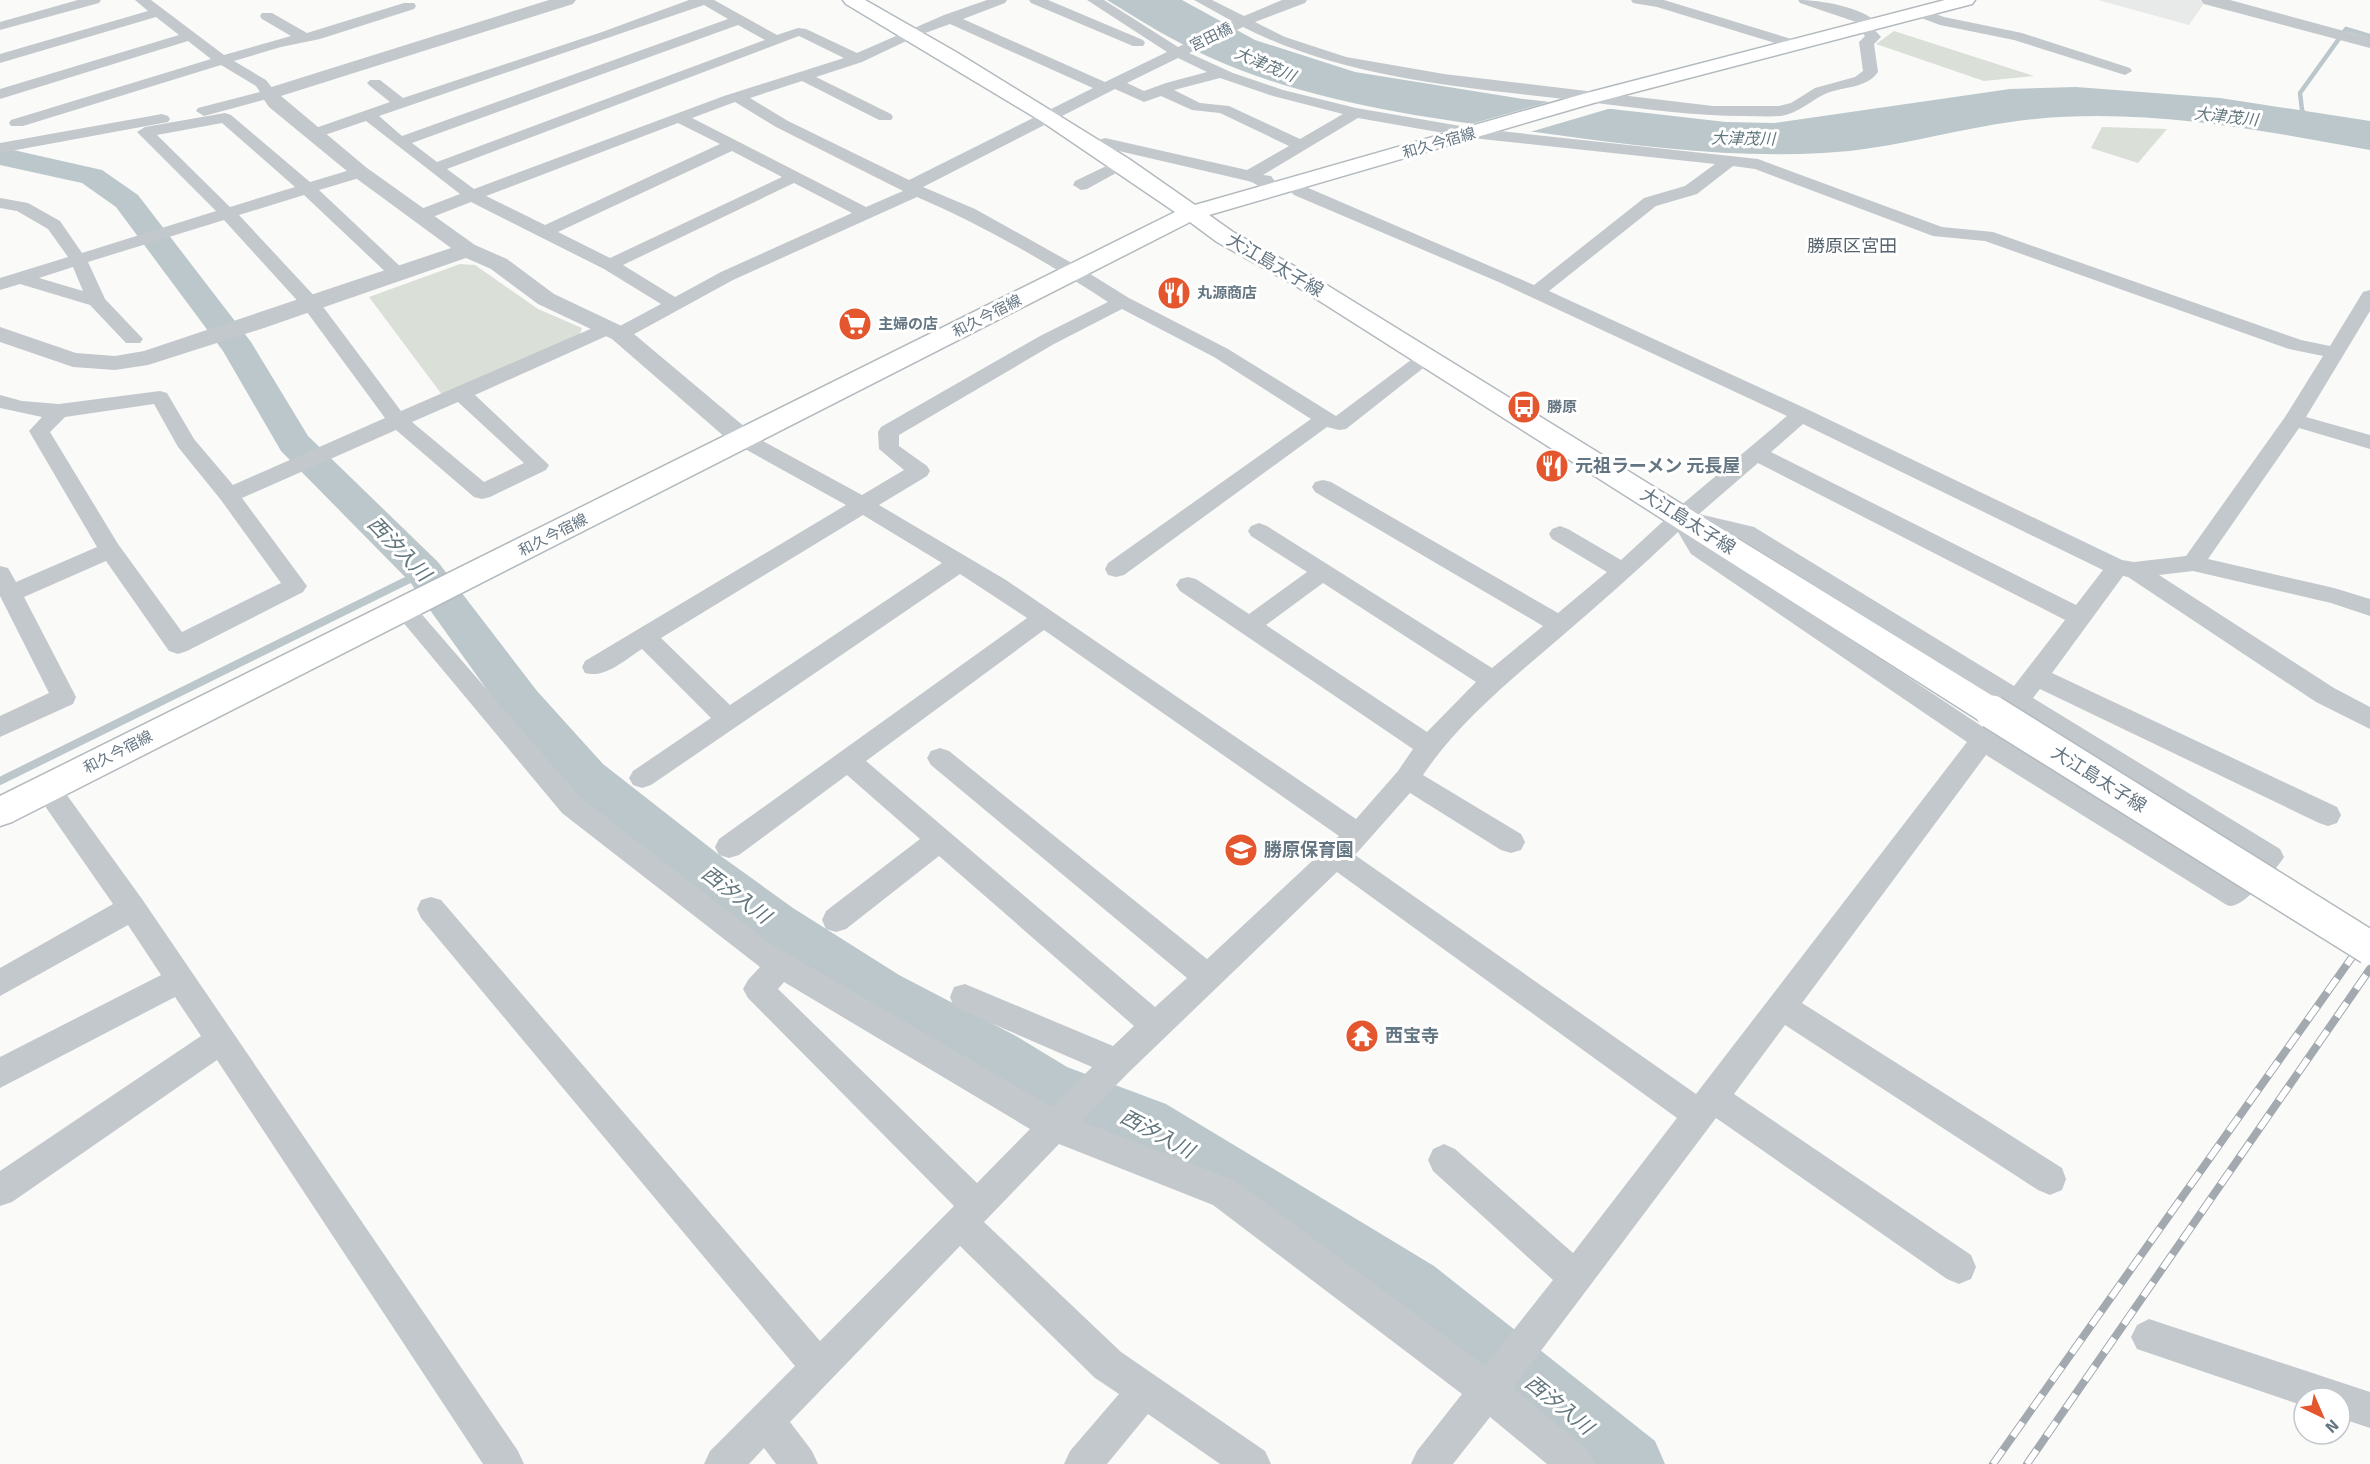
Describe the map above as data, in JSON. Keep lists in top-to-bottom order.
{
  "streets": {
    "main road": ["和久今宿線", "大江島太子線"],
    "street": ["宮田橋"]
  },
  "crossings": [
    ["宮田橋", "大江島太子線"],
    ["和久今宿線", "大江島太子線"]
  ],
  "districts": ["勝原区宮田"],
  "water": ["大津茂川", "西汐入川"],
  "places": {
    "restaurant": ["丸源商店", "元祖ラーメン 元長屋"],
    "supermarket": ["主婦の店"],
    "bus stop": ["勝原"],
    "school or university": ["勝原保育園"],
    "temple": ["西宝寺"]
  },
  "north": "bottom right"
}
